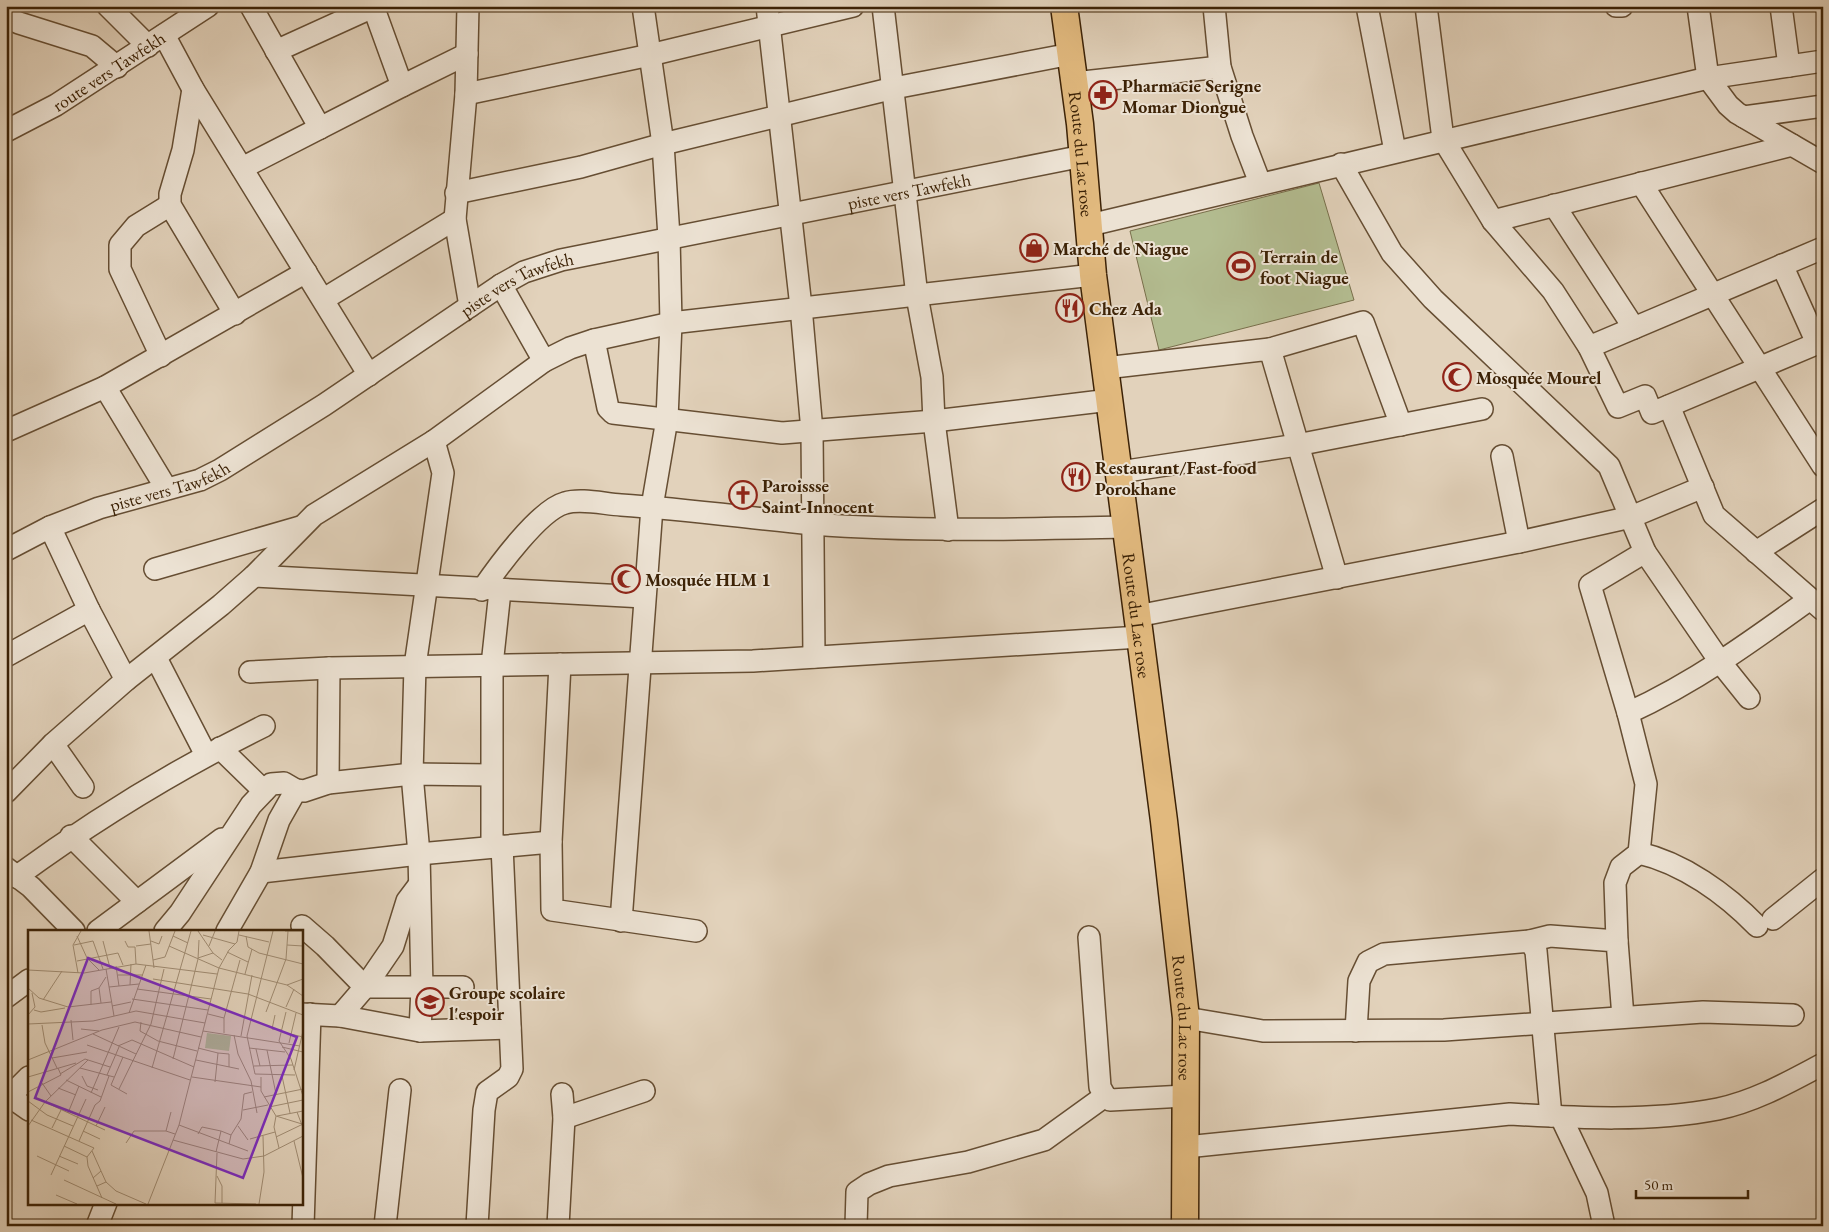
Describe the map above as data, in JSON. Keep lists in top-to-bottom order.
{
  "streets": {
    "main road": ["Route du Lac rose"],
    "street": ["route vers Tawfekh", "piste vers Tawfekh"]
  },
  "crossings": [
    ["Route du Lac rose", "piste vers Tawfekh"]
  ],
  "places": {
    "pharmacy": ["Pharmacie Serigne Momar Diongue"],
    "shop": ["Marché de Niague"],
    "sports": ["Terrain de foot Niague"],
    "restaurant": ["Chez Ada", "Restaurant/Fast-food Porokhane"],
    "mosque": ["Mosquée Mourel", "Mosquée HLM 1"],
    "church": ["Paroissse Saint-Innocent"],
    "school or university": ["Groupe scolaire l'espoir"]
  },
  "scale_bar": "50 m"
}
